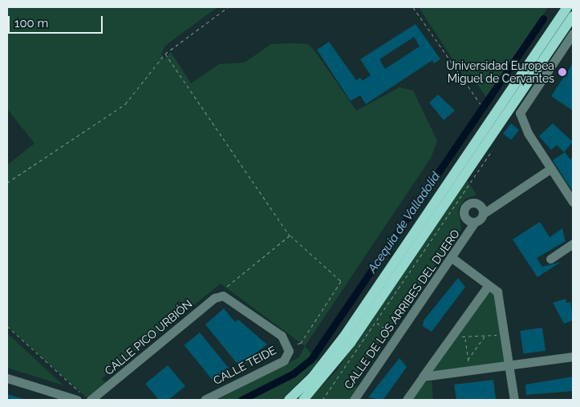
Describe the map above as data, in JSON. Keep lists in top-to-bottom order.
{
  "streets": {
    "street": ["CALLE DE LOS ARRIBES DEL DUERO", "CALLE PICO URBIÓN", "CALLE TEIDE"]
  },
  "water": ["Acequia de Valladolid"],
  "places": ["Universidad Europea Miguel de Cervantes"],
  "scale_bar": "100 m"
}
